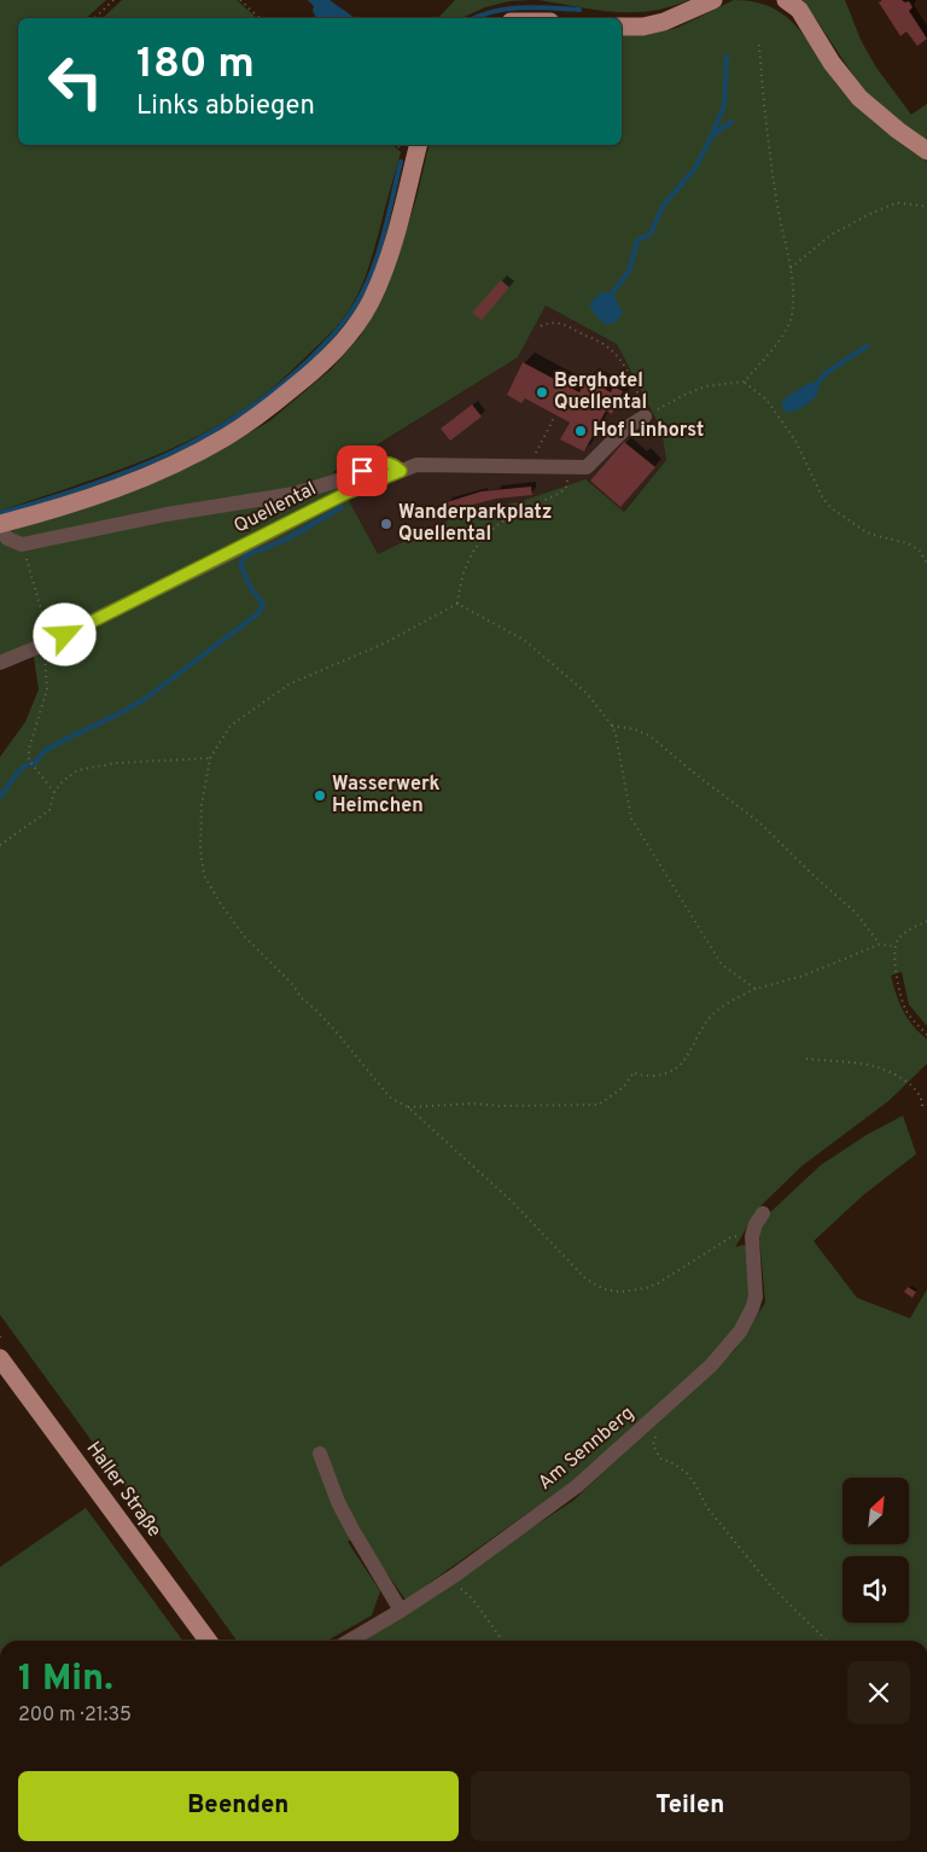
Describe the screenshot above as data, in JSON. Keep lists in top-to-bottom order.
{
  "streets": {
    "main road": ["Haller Straße"],
    "street": ["Quellental", "Am Sennberg"]
  },
  "places": [
    "Berghotel Quellental",
    "Hof Linhorst",
    "Wanderparkplatz Quellental",
    "Wasserwerk Heimchen"
  ],
  "north": "top right",
  "page": {
    "turn": ["180 m", "Links abbiegen"],
    "heading": ["1 Min.", "200 m · 21:35"],
    "buttons": ["Beenden", "Teilen"]
  }
}
